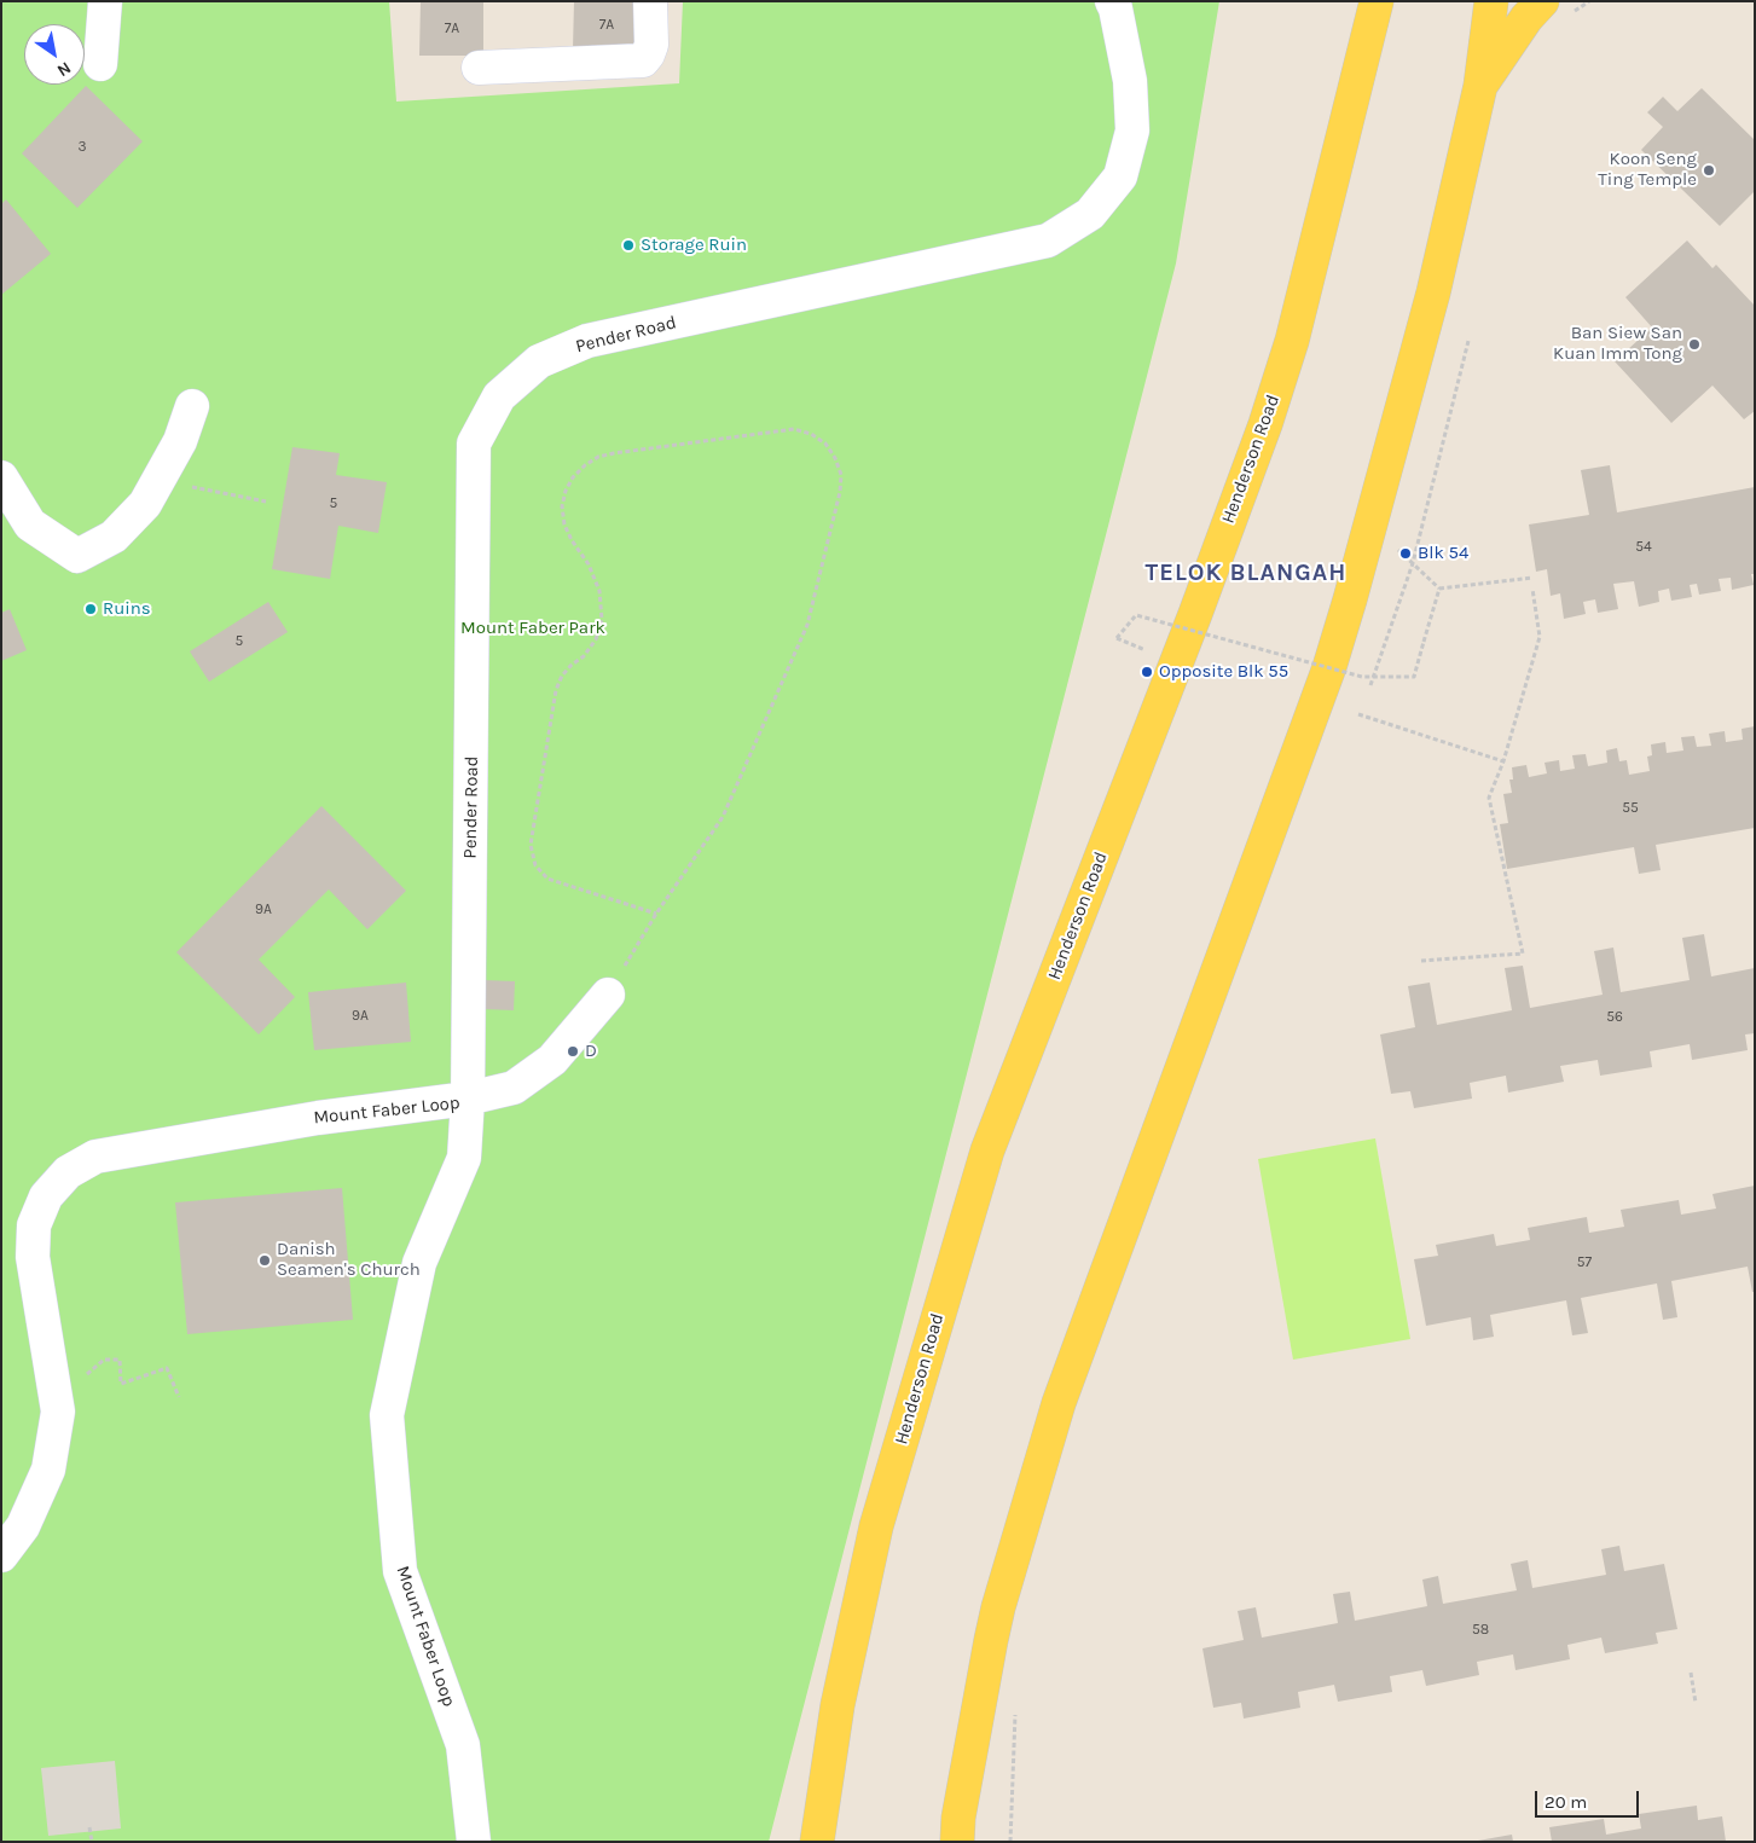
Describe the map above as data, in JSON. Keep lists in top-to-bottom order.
{
  "streets": {
    "main road": ["Henderson Road"],
    "street": ["Pender Road", "Mount Faber Loop"]
  },
  "crossings": [
    ["Pender Road", "Mount Faber Loop"]
  ],
  "districts": ["TELOK BLANGAH"],
  "parks": ["Mount Faber Park"],
  "places": [
    "Koon Seng Ting Temple",
    "Storage Ruin",
    "Ban Siew San Kuan Imm Tong",
    "Blk 54",
    "Ruins",
    "Opposite Blk 55",
    "D",
    "Danish Seamen's Church"
  ],
  "house_numbers": [
    "7A",
    "7A",
    "3",
    "5",
    "54",
    "5",
    "55",
    "9A",
    "9A",
    "56",
    "57",
    "58"
  ],
  "scale_bar": "20 m",
  "north": "bottom right"
}
